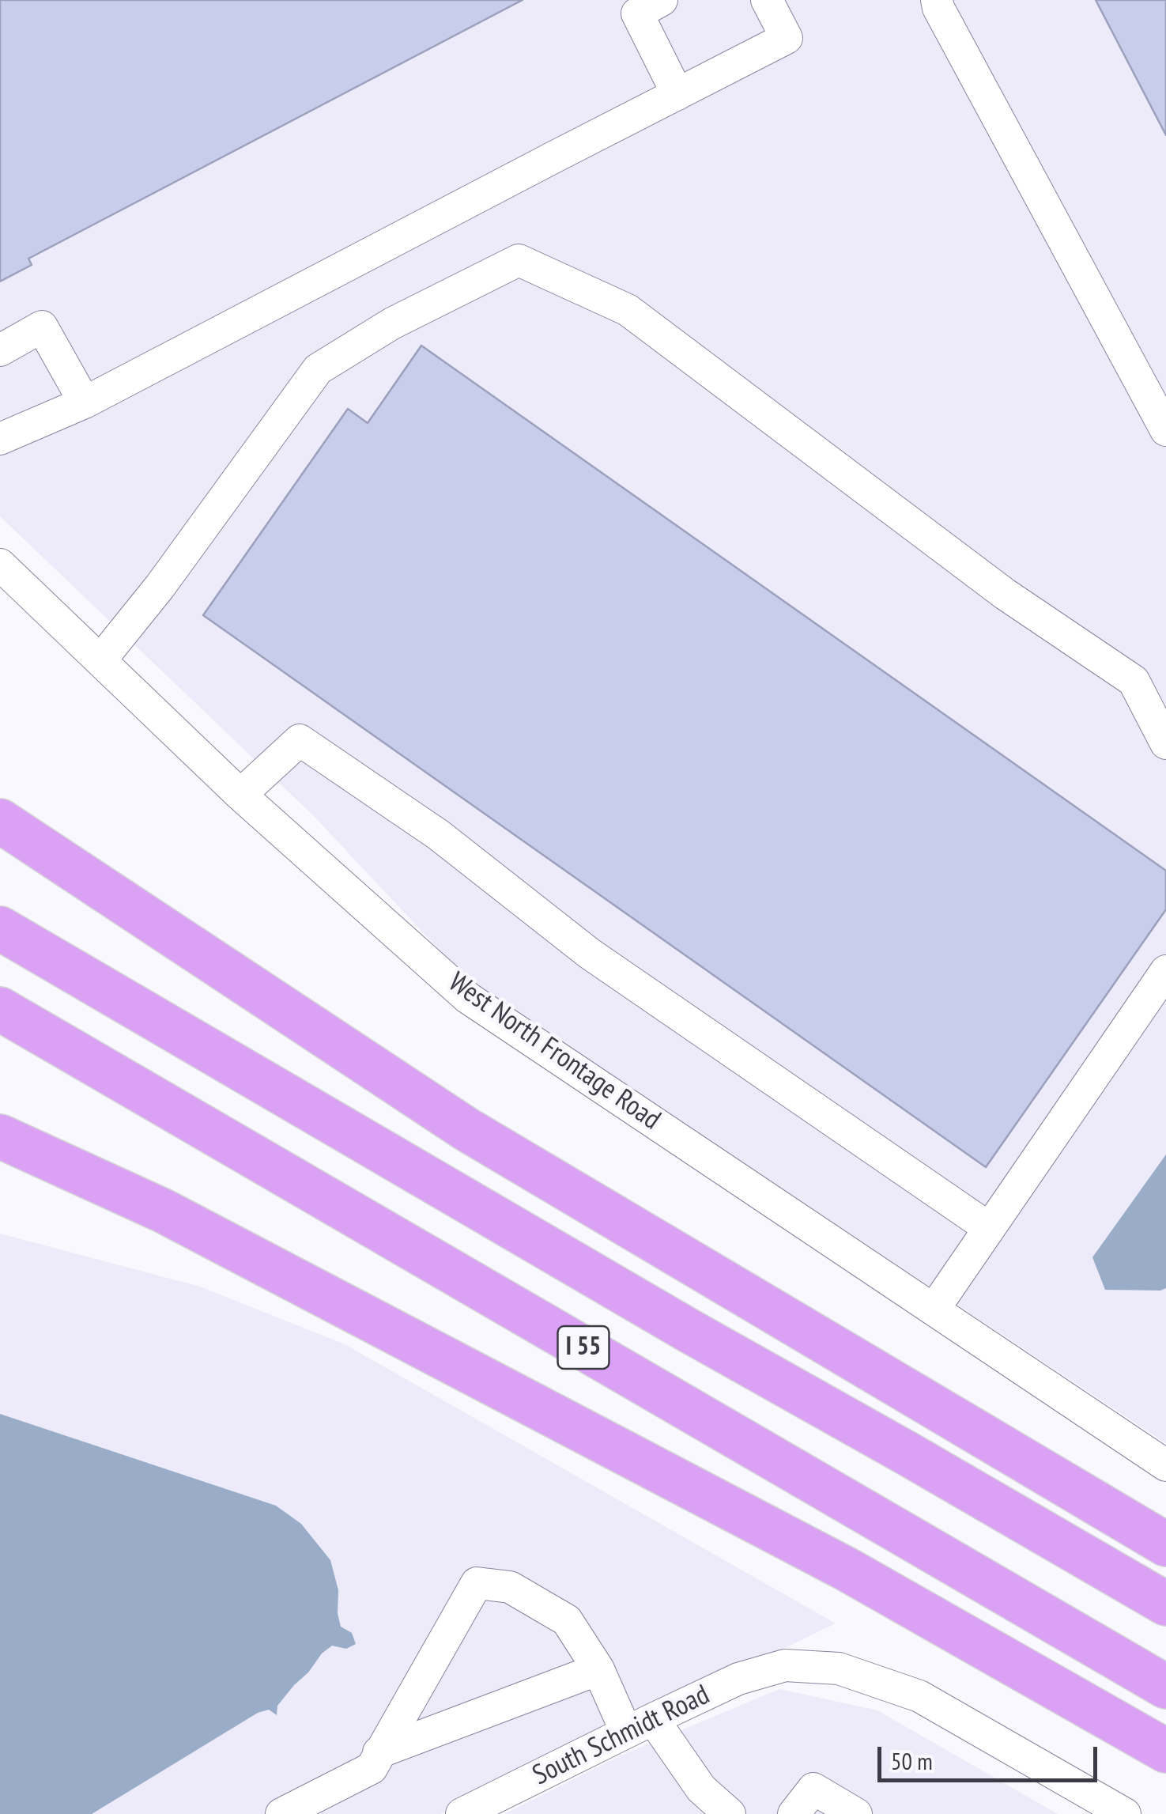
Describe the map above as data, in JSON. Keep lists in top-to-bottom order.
{
  "streets": {
    "highway": ["I 55"],
    "street": ["West North Frontage Road", "South Schmidt Road"]
  },
  "scale_bar": "50 m"
}
